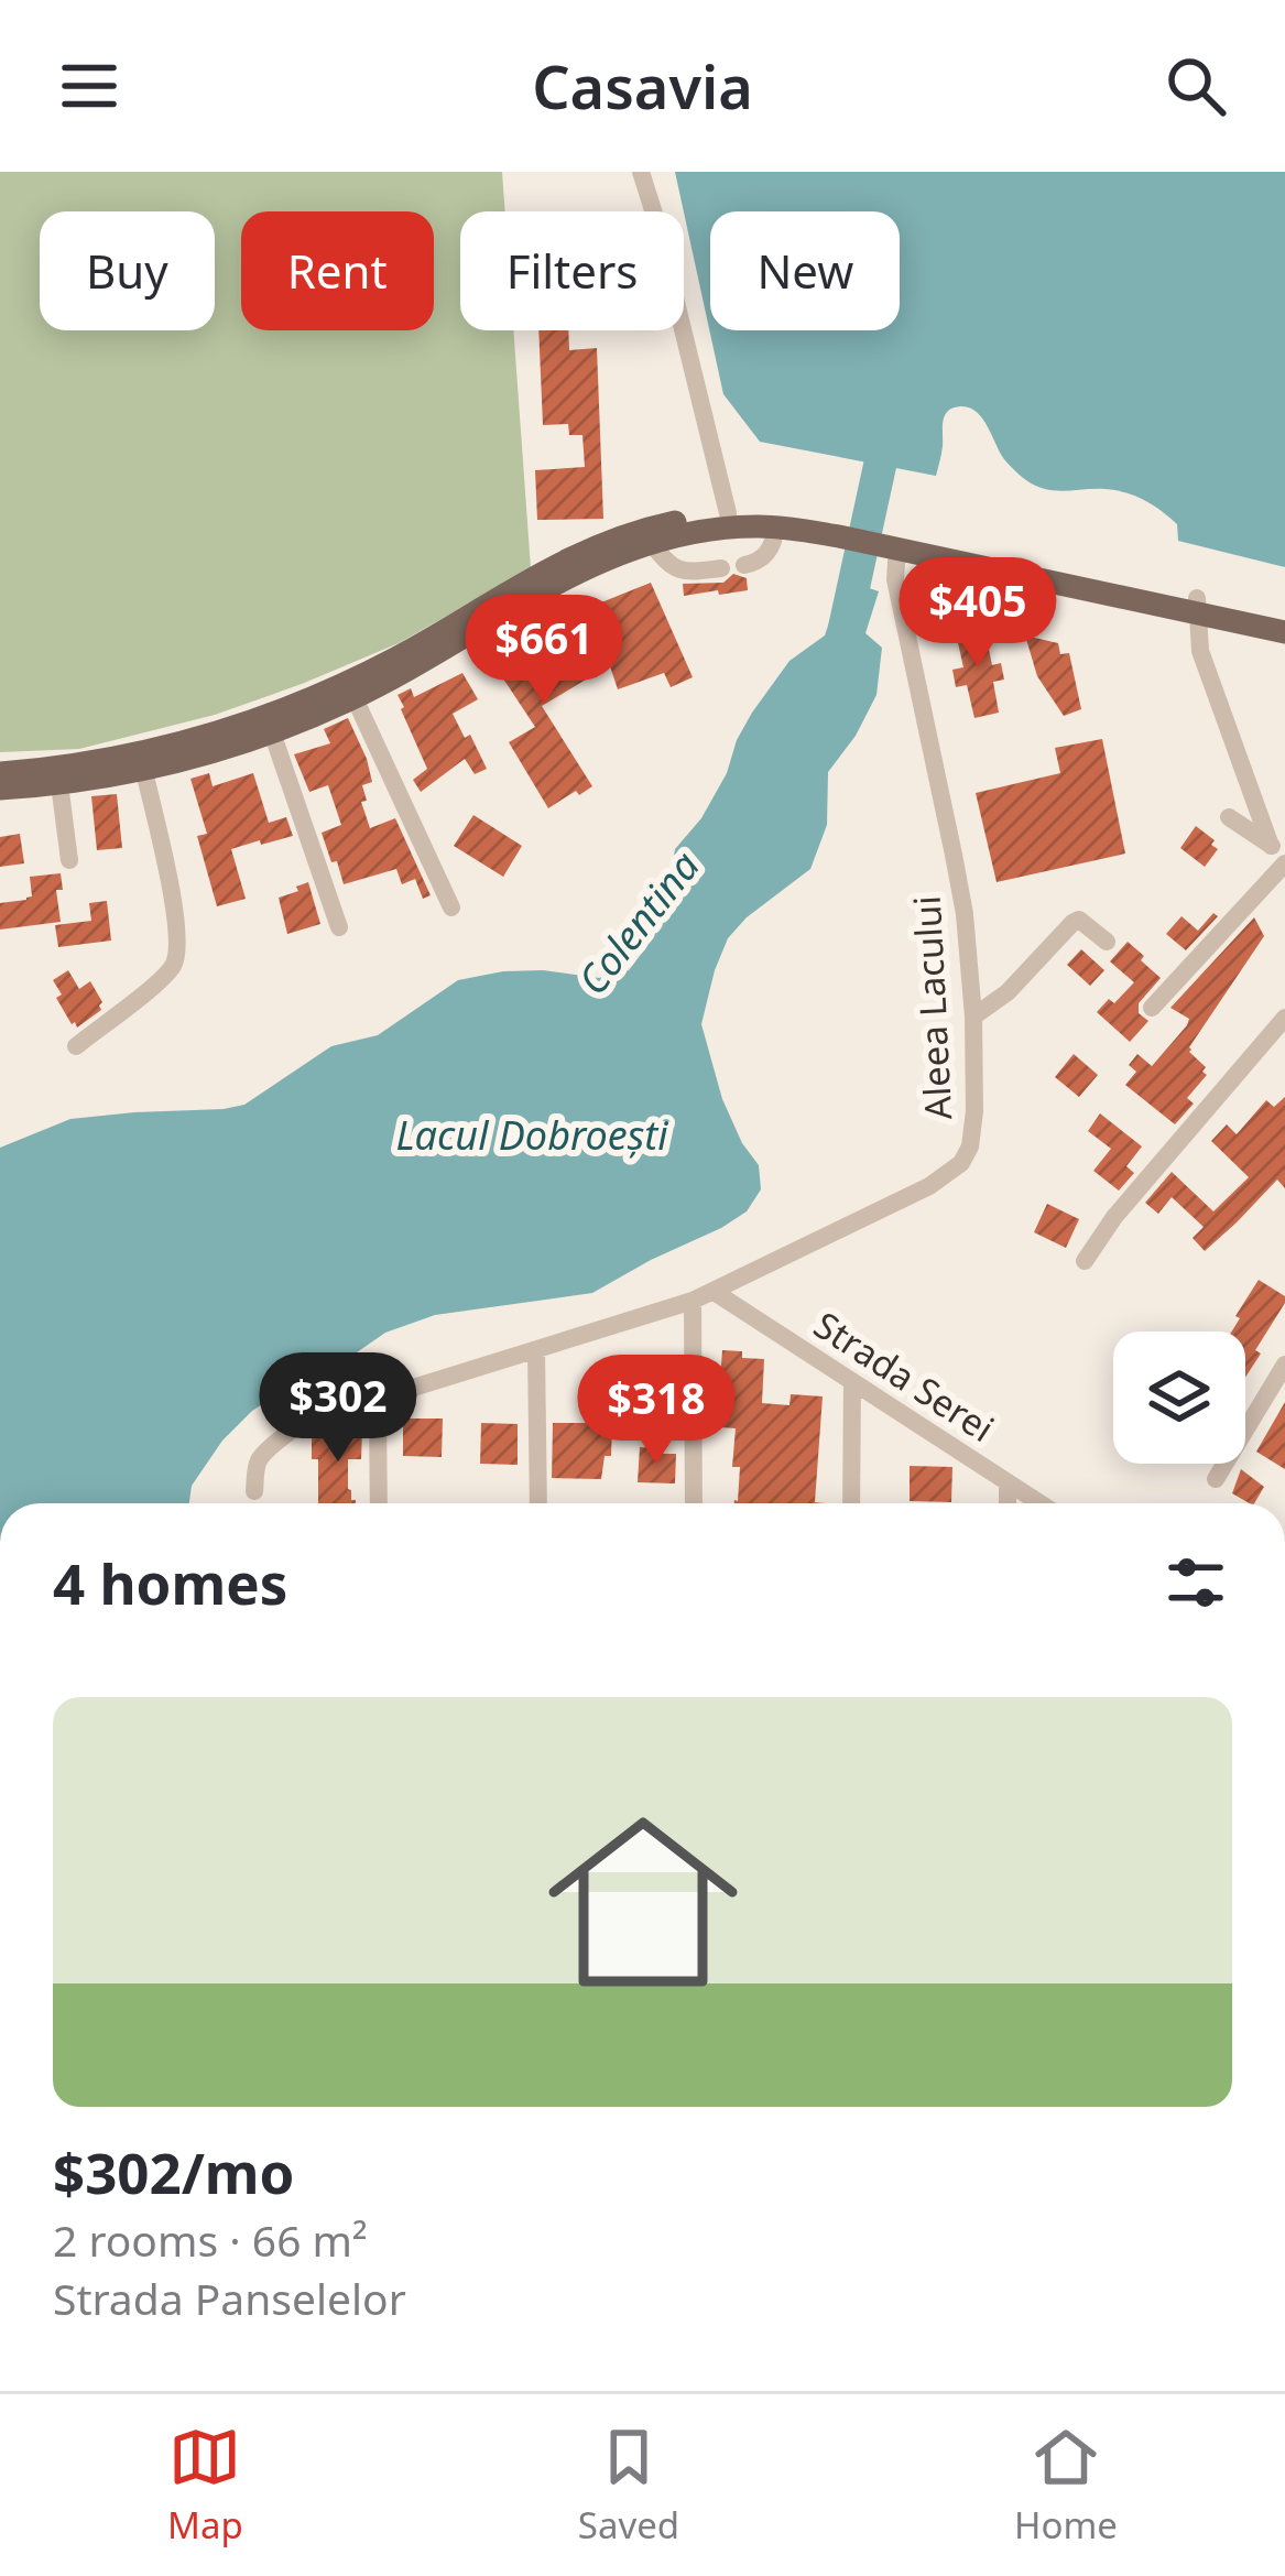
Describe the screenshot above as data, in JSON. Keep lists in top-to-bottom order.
{
  "streets": {
    "street": ["Aleea Lacului", "Strada Serei"]
  },
  "crossings": [
    ["Aleea Lacului", "Strada Serei"]
  ],
  "water": ["Colentina", "Lacul Dobroești"],
  "page": {
    "header": "Casavia",
    "chip": [
      "Buy",
      "Rent",
      "Filters",
      "New"
    ],
    "price": [
      "$405",
      "$661",
      "$302",
      "$318"
    ],
    "heading": "4 homes",
    "list": [
      {
        "name": "$302/mo",
        "note": "2 rooms · 66 m² · Strada Panselelor"
      }
    ],
    "tabs": ["Map", "Saved", "Home"]
  }
}
